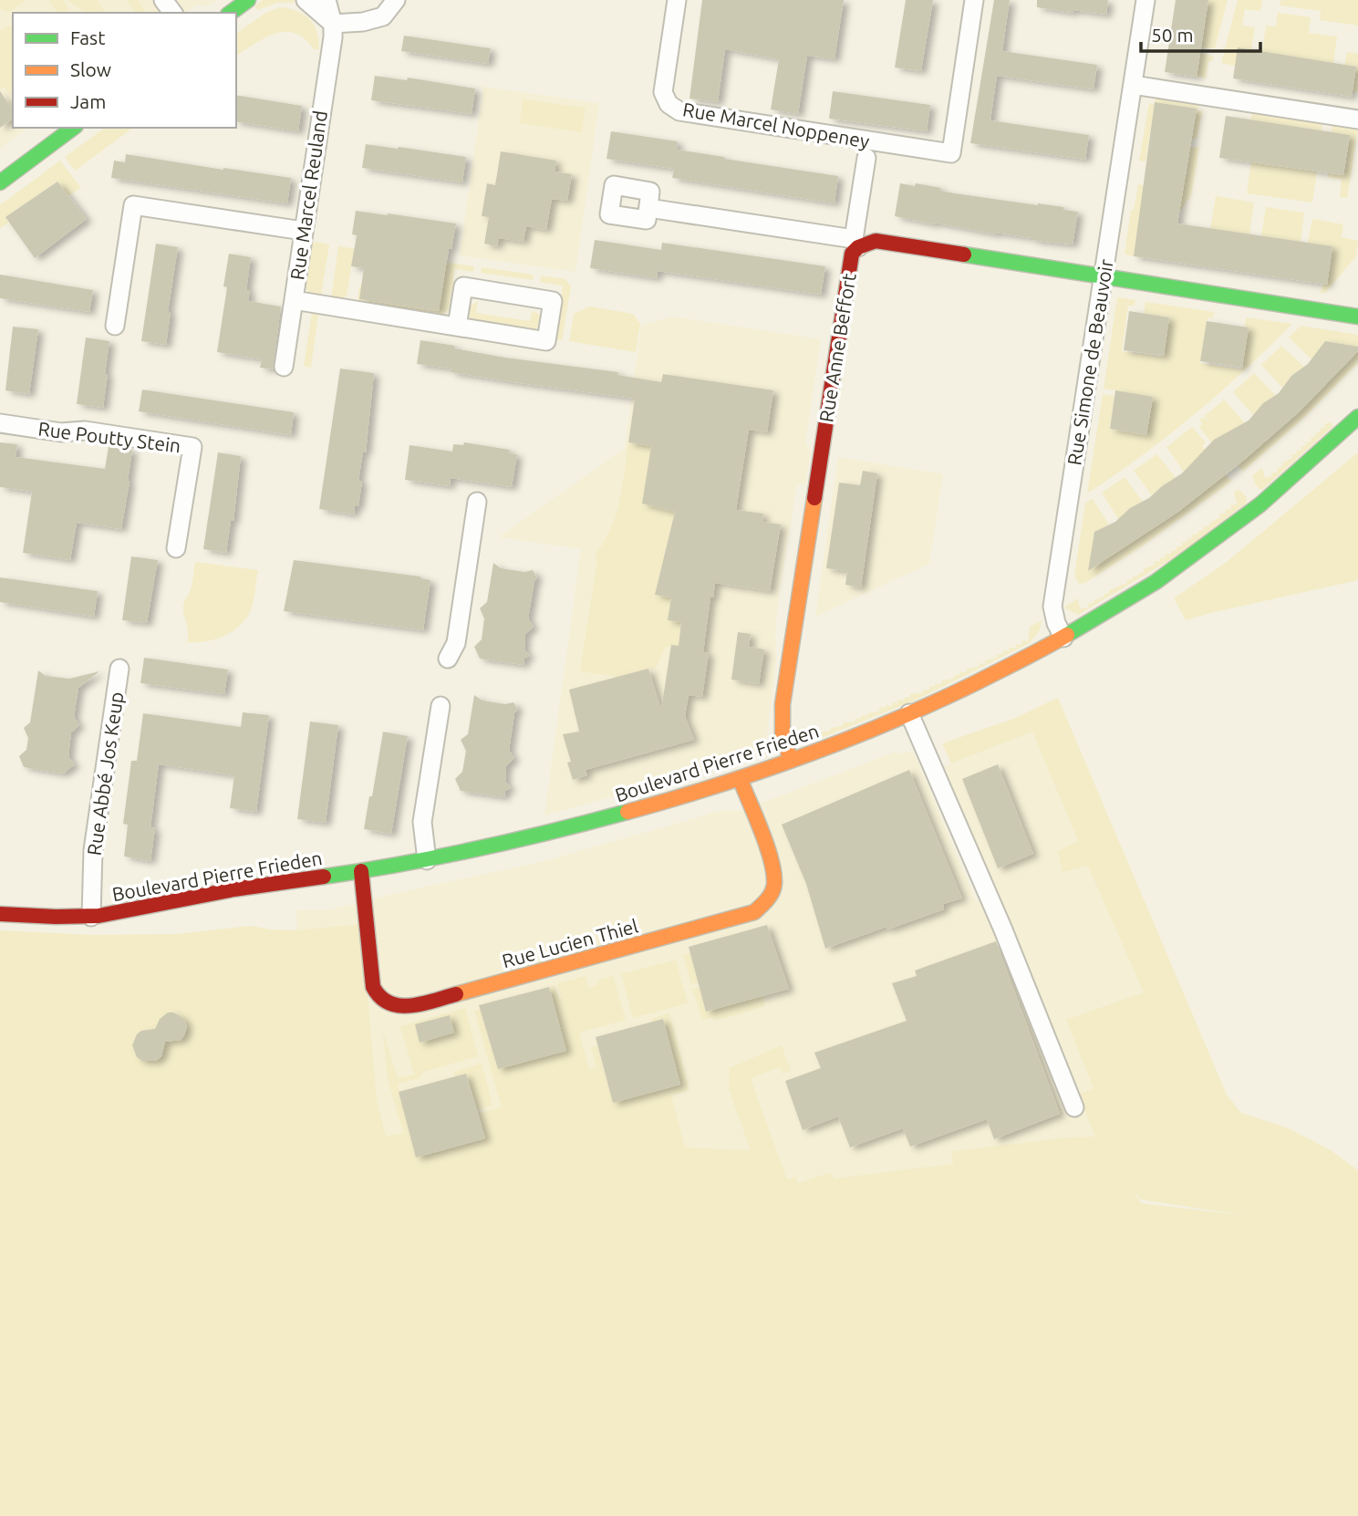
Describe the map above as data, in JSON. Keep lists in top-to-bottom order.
{
  "streets": {
    "street": [
      "Rue Marcel Noppeney",
      "Rue Marcel Reuland",
      "Rue Anne Beffort",
      "Rue Simone de Beauvoir",
      "Rue Poutty Stein",
      "Boulevard Pierre Frieden",
      "Rue Abbé Jos Keup",
      "Rue Lucien Thiel"
    ]
  },
  "crossings": [
    ["Rue Anne Beffort", "Rue Simone de Beauvoir"],
    ["Rue Anne Beffort", "Boulevard Pierre Frieden"],
    ["Rue Simone de Beauvoir", "Boulevard Pierre Frieden"],
    ["Boulevard Pierre Frieden", "Rue Abbé Jos Keup"],
    ["Boulevard Pierre Frieden", "Rue Lucien Thiel"]
  ],
  "legend": ["Fast", "Slow", "Jam"],
  "scale_bar": "50 m"
}
